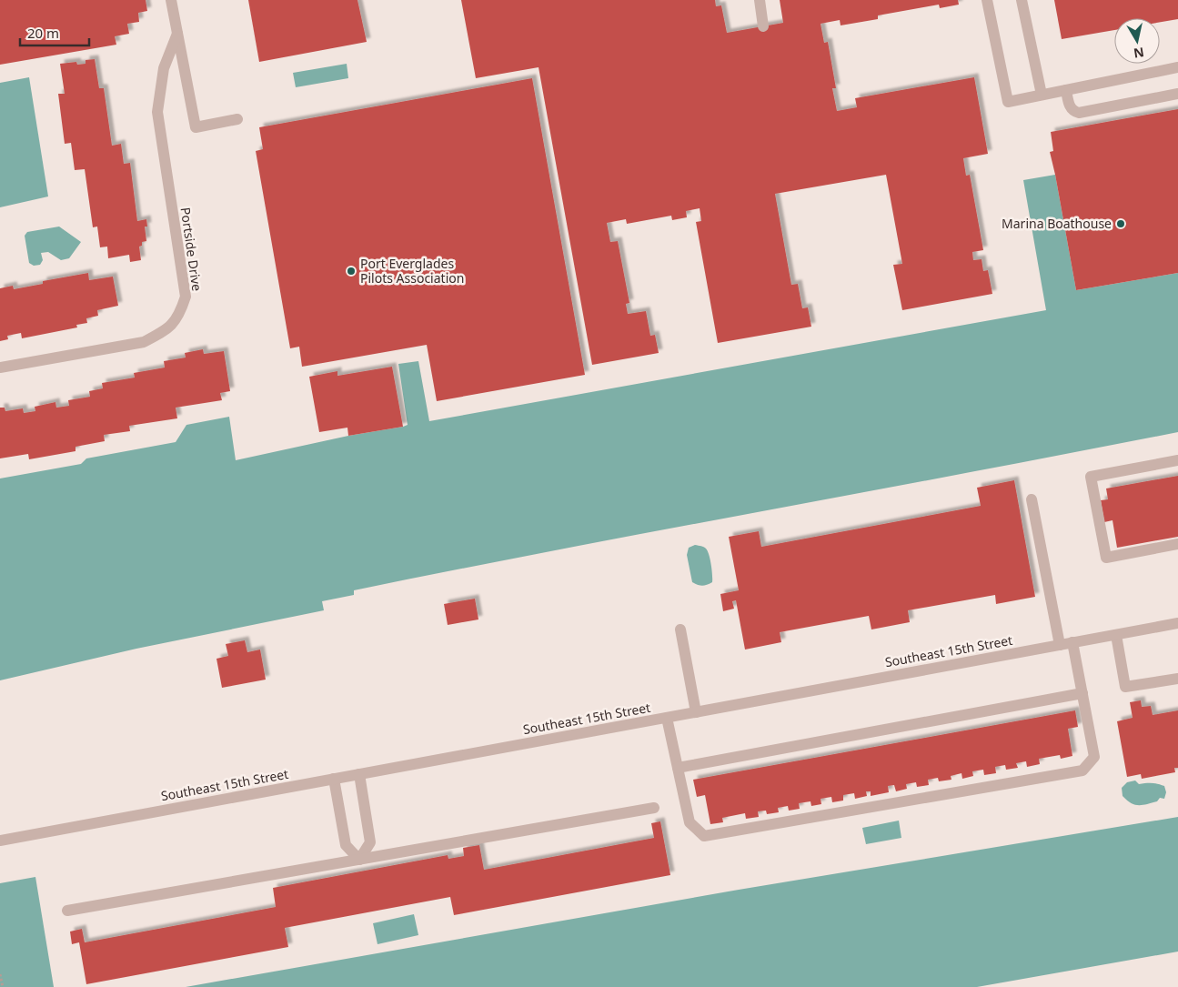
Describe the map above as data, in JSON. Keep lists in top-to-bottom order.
{
  "streets": {
    "street": ["Portside Drive", "Southeast 15th Street"]
  },
  "places": ["Marina Boathouse", "Port Everglades Pilots Association"],
  "scale_bar": "20 m",
  "north": "bottom"
}
